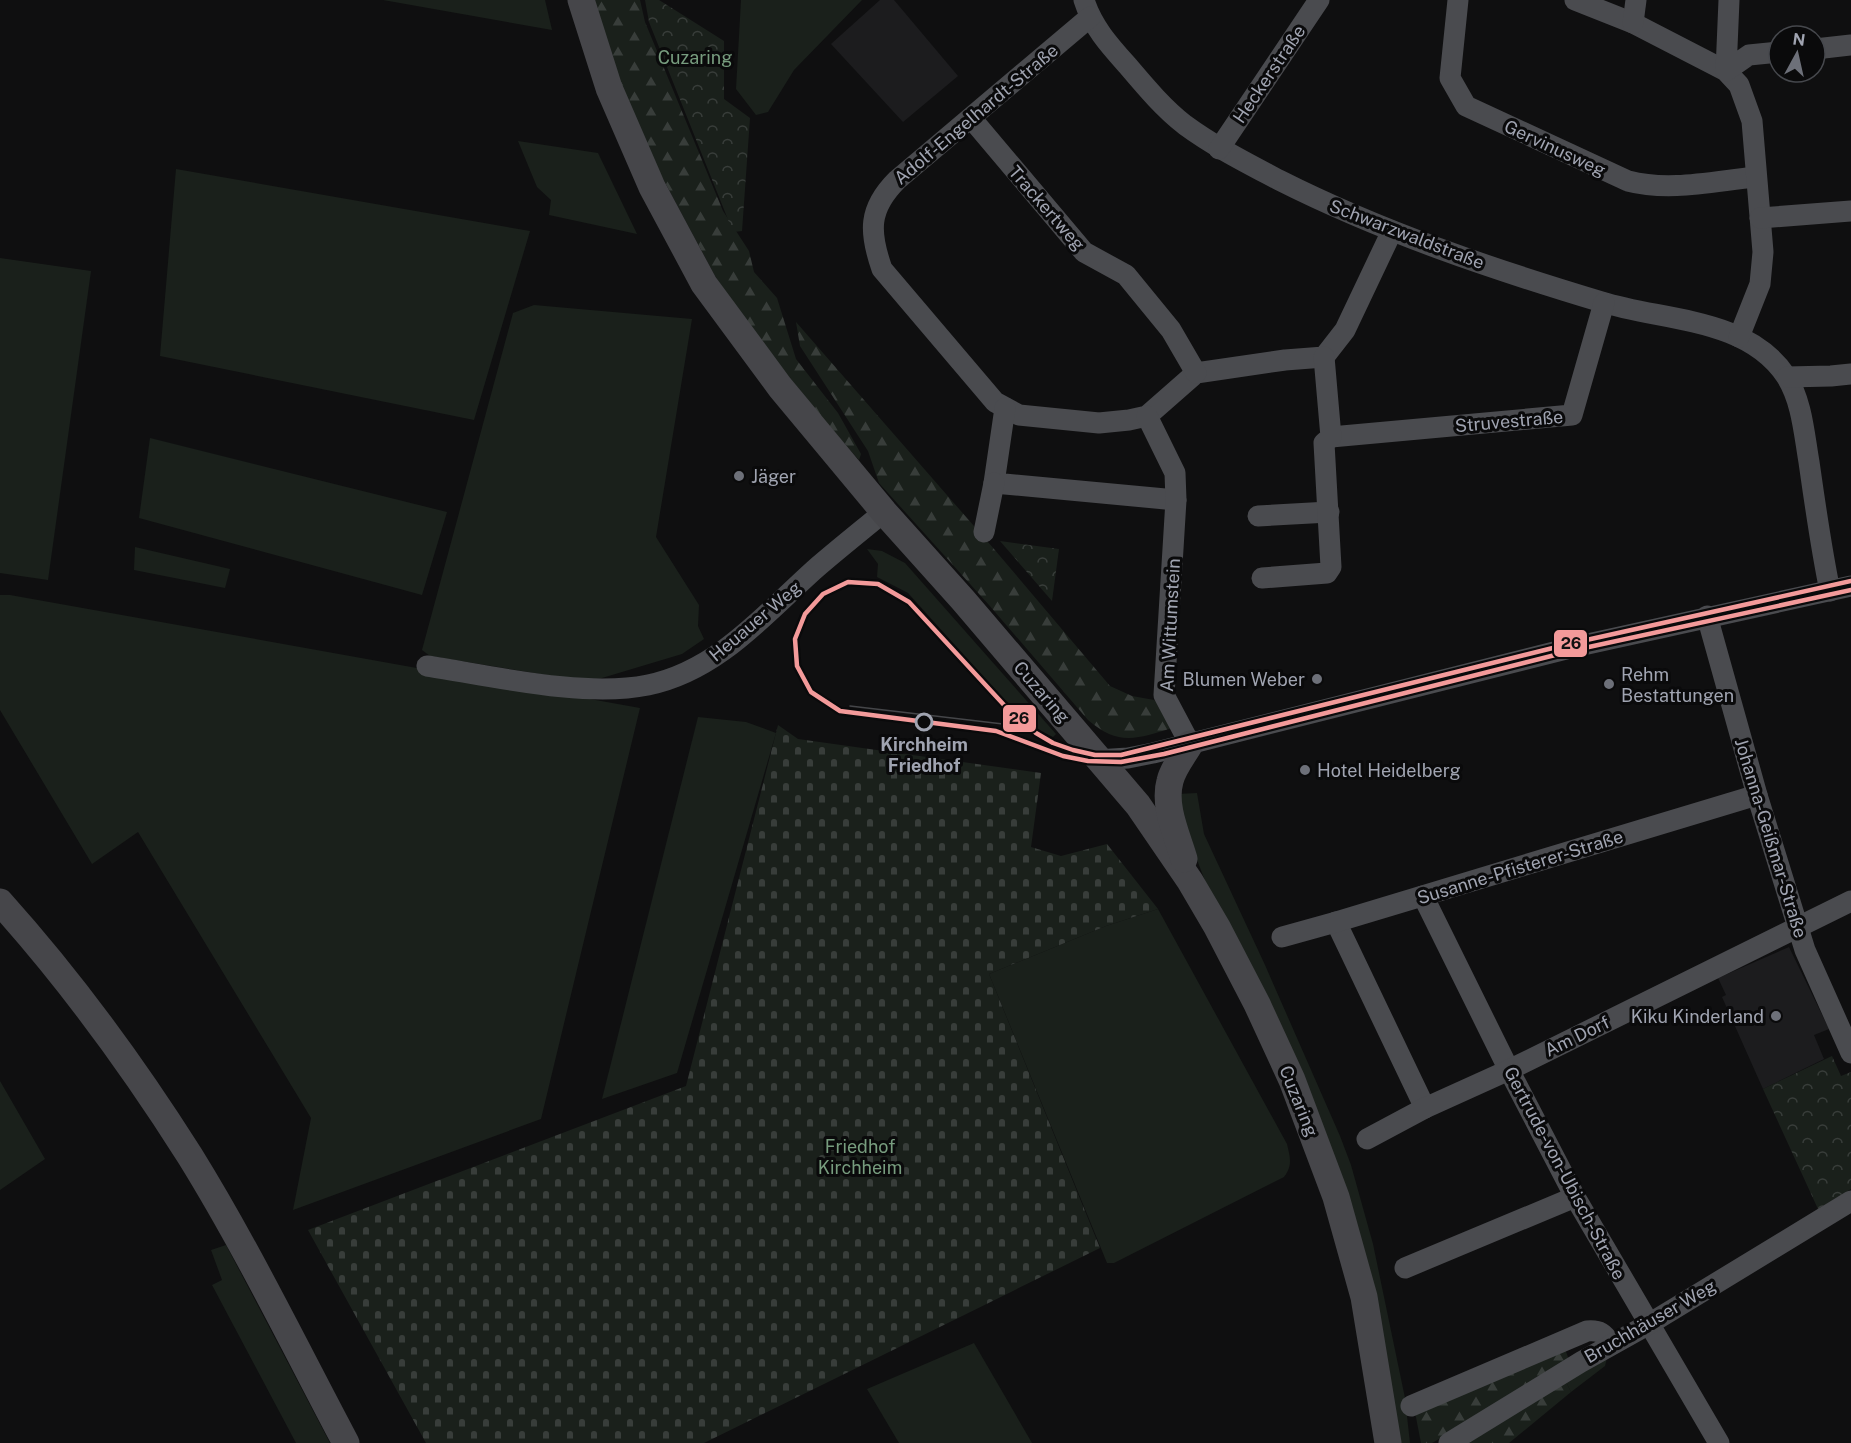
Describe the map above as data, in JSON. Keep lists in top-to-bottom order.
{
  "streets": {
    "main road": ["Cuzaring"],
    "street": [
      "Heckerstraße",
      "Adolf-Engelhardt-Straße",
      "Gervinusweg",
      "Trackertweg",
      "Schwarzwaldstraße",
      "Struvestraße",
      "Heuauer Weg",
      "Am Wittumstein",
      "Johanna-Geißmar-Straße",
      "Susanne-Pfisterer-Straße",
      "Am Dorf",
      "Gertrude-von-Ubisch-Straße",
      "Bruchhäuser Weg"
    ]
  },
  "crossings": [
    ["Heckerstraße", "Schwarzwaldstraße"],
    ["Adolf-Engelhardt-Straße", "Trackertweg"],
    ["Adolf-Engelhardt-Straße", "Schwarzwaldstraße"],
    ["Adolf-Engelhardt-Straße", "Am Wittumstein"],
    ["Schwarzwaldstraße", "Struvestraße"],
    ["Heuauer Weg", "Cuzaring"],
    ["Johanna-Geißmar-Straße", "Susanne-Pfisterer-Straße"],
    ["Johanna-Geißmar-Straße", "Am Dorf"],
    ["Susanne-Pfisterer-Straße", "Gertrude-von-Ubisch-Straße"],
    ["Am Dorf", "Gertrude-von-Ubisch-Straße"],
    ["Gertrude-von-Ubisch-Straße", "Bruchhäuser Weg"]
  ],
  "parks": ["Cuzaring", "Friedhof Kirchheim"],
  "places": [
    "Jäger",
    "Blumen Weber",
    "Rehm Bestattungen",
    "Kirchheim Friedhof",
    "Hotel Heidelberg",
    "Kiku Kinderland"
  ],
  "lines": ["transit line 26"],
  "north": "top"
}
